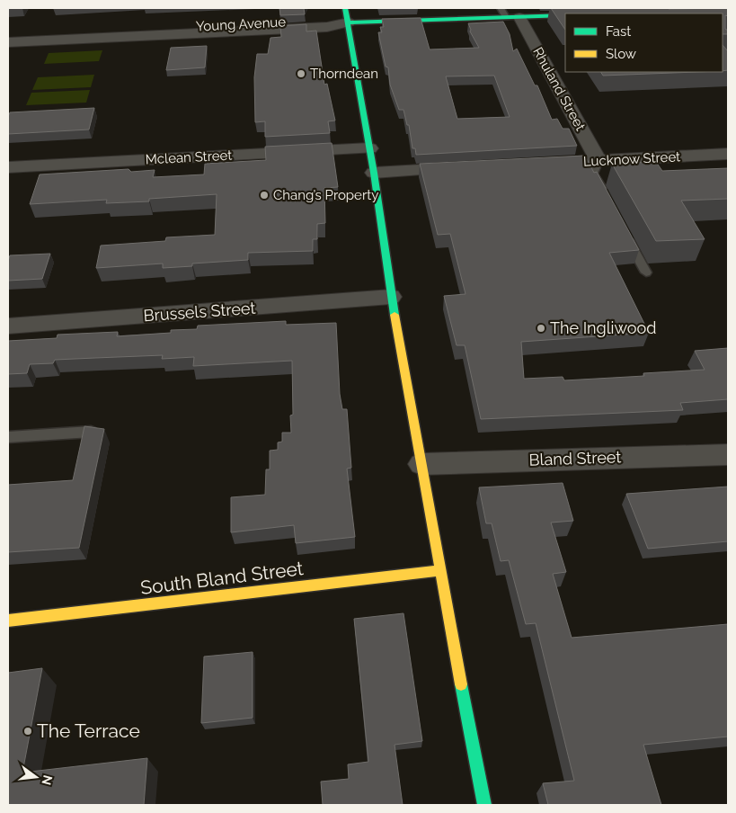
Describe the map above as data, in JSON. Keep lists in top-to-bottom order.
{
  "streets": {
    "street": [
      "Young Avenue",
      "Rhuland Street",
      "Mclean Street",
      "Lucknow Street",
      "Brussels Street",
      "Bland Street",
      "South Bland Street"
    ]
  },
  "crossings": [
    ["Rhuland Street", "Lucknow Street"]
  ],
  "places": [
    "Thorndean",
    "Chang’s Property",
    "The Ingliwood",
    "The Terrace"
  ],
  "legend": ["Fast", "Slow"],
  "north": "right"
}
